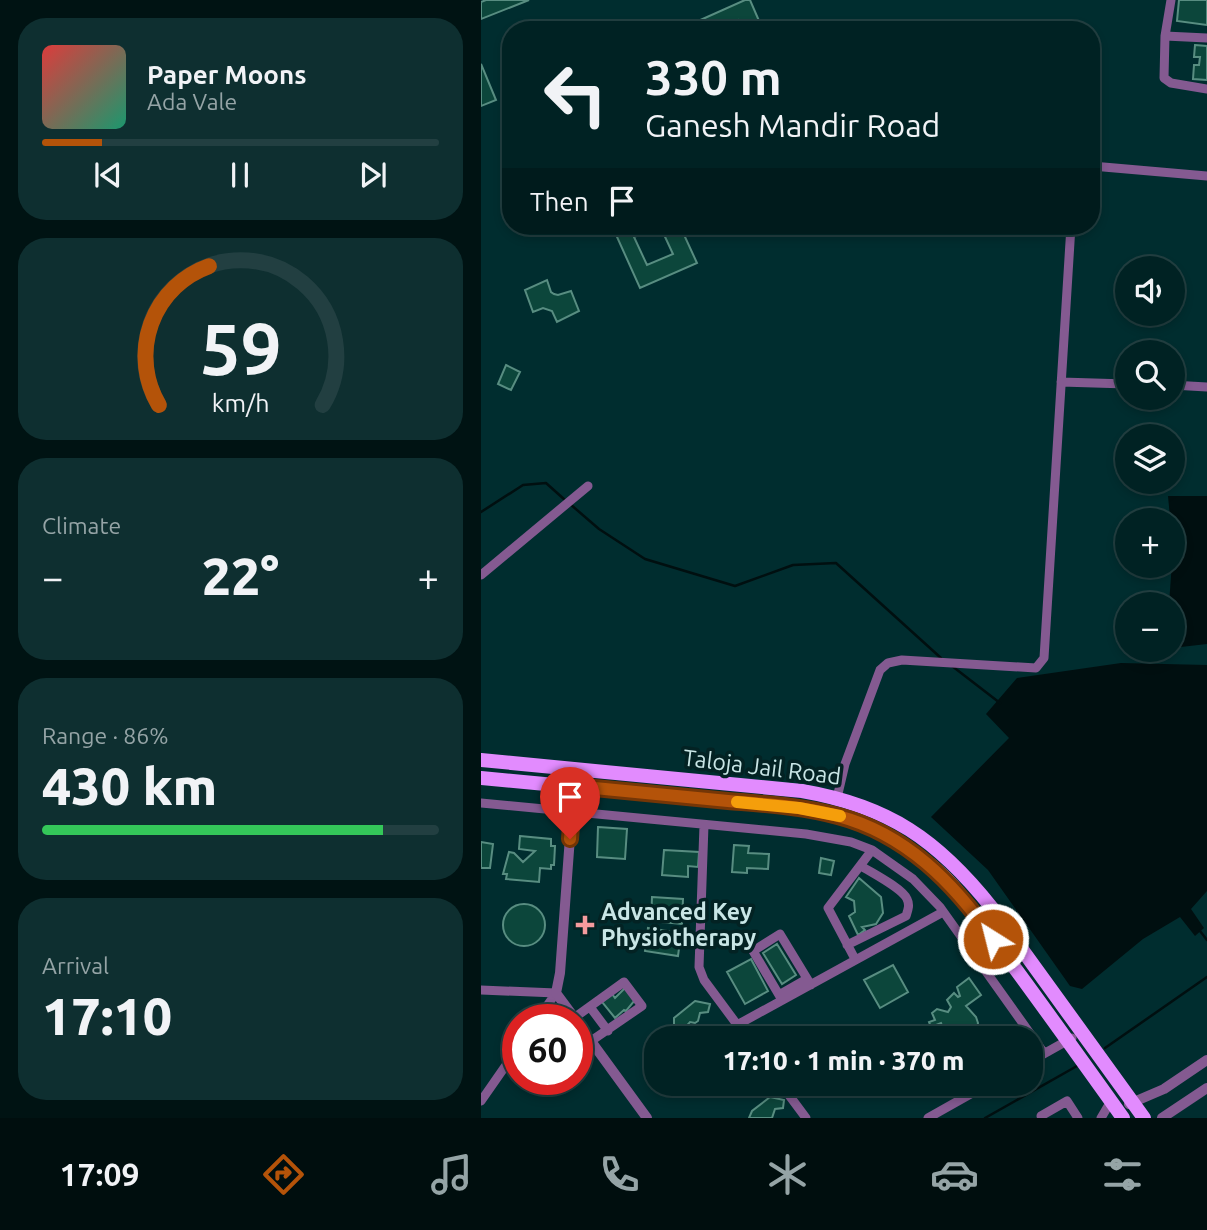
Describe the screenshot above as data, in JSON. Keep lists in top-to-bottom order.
{
  "streets": {
    "main road": ["Taloja Jail Road"]
  },
  "places": {
    "health": ["Advanced Key Physiotherapy"]
  },
  "page": {
    "turn": ["330 m", "Ganesh Mandir Road"],
    "song": ["Paper Moons", "Ada Vale"],
    "then": "Then",
    "map_buttons": ["+", "−"],
    "tile": [
      "Climate",
      ["Range · 86%", "430 km"],
      ["Arrival", "17:10"]
    ],
    "heat": ["−", "22°", "+"],
    "limit": "60",
    "trip": "17:10 · 1 min · 370 m",
    "tabs": "17:09",
    "gauge": ["59", "km/h"]
  }
}
